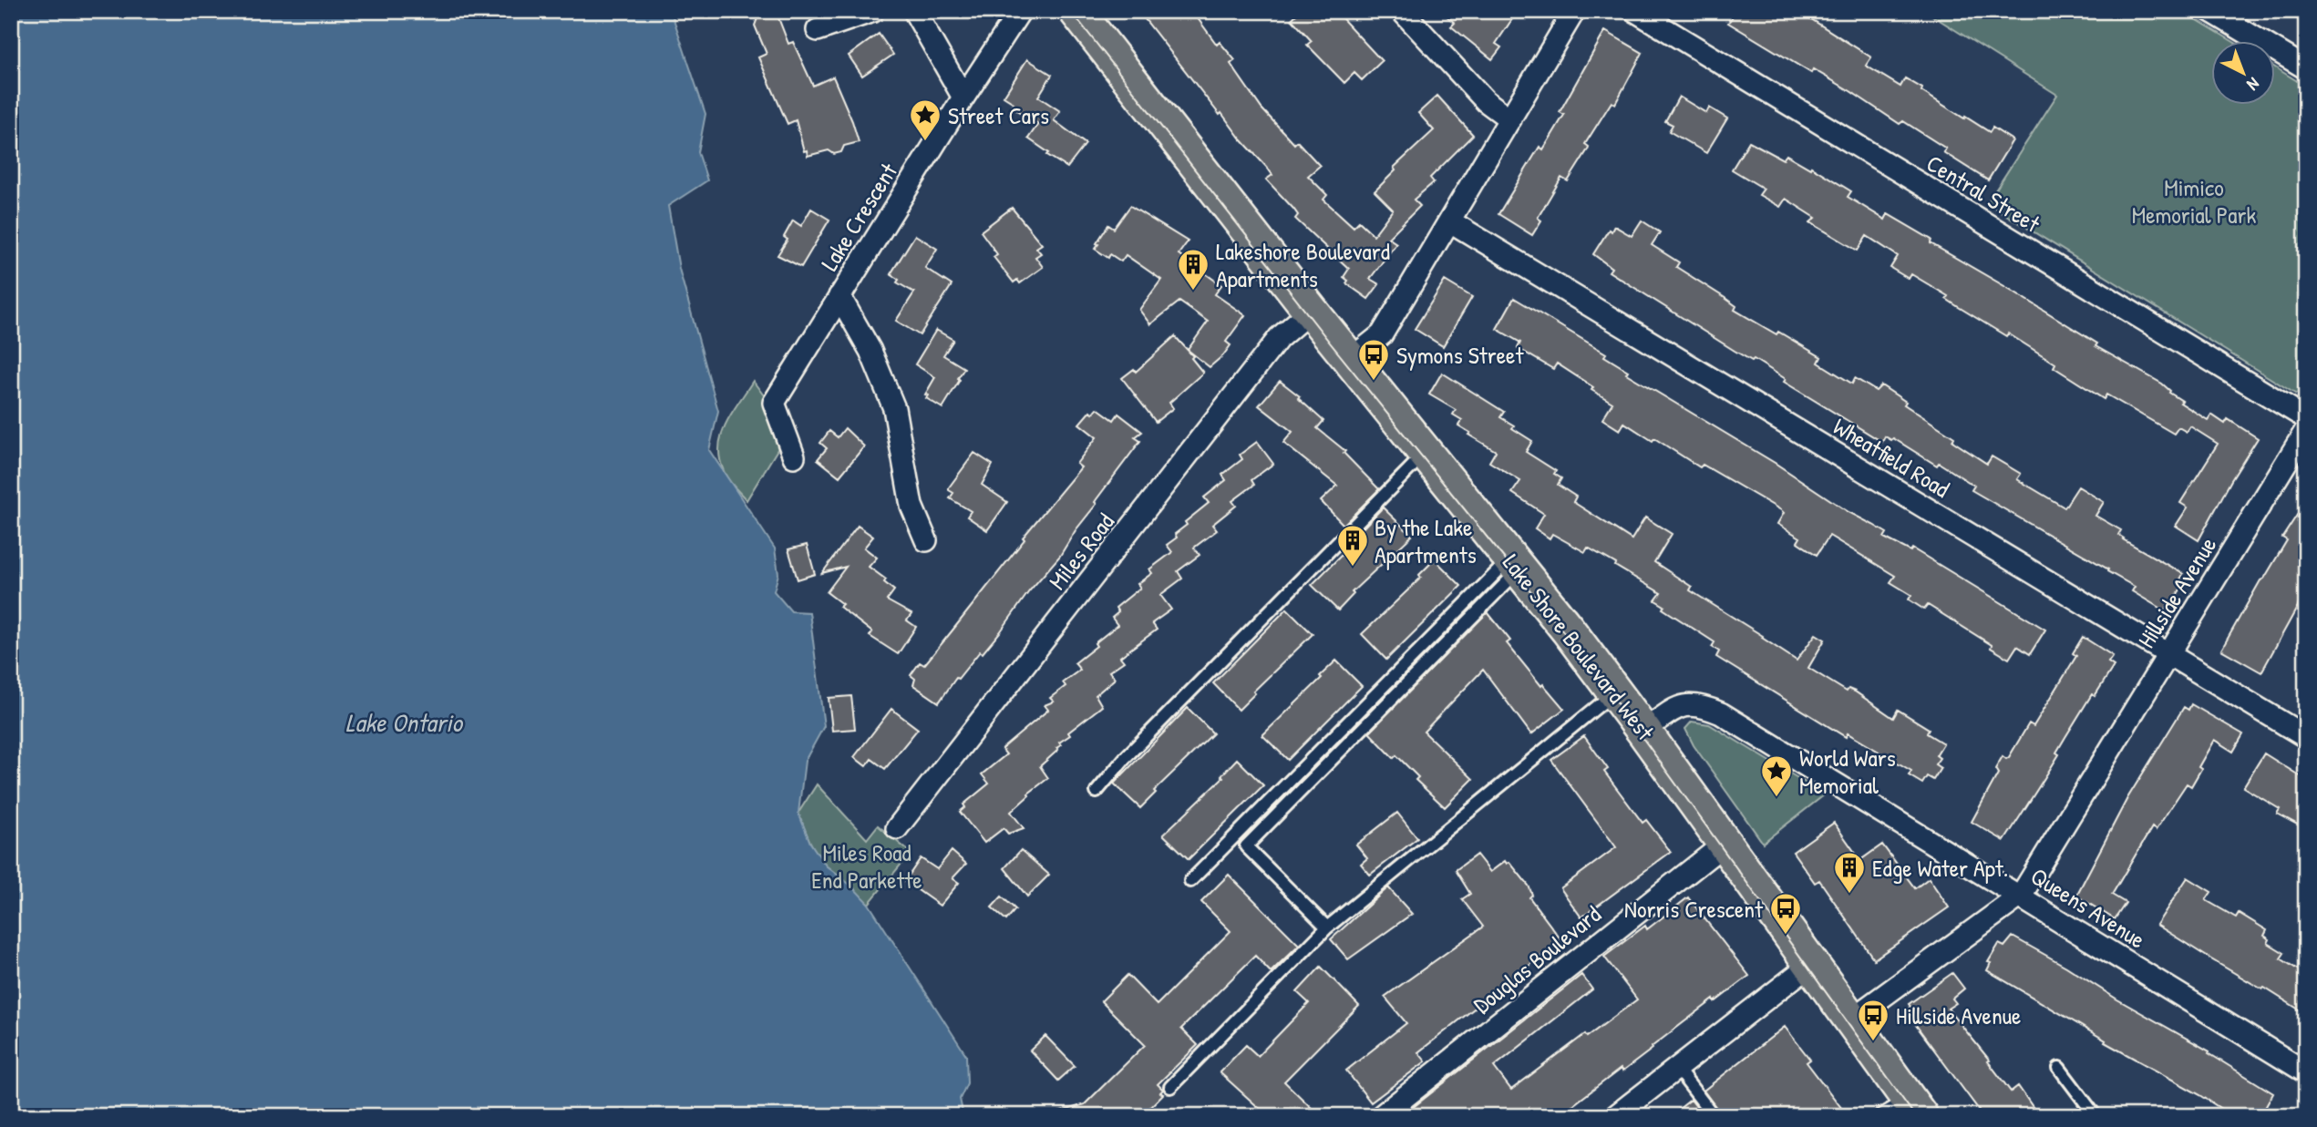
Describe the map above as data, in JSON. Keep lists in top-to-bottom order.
{
  "streets": {
    "main road": ["Lake Shore Boulevard West"],
    "street": [
      "Central Street",
      "Lake Crescent",
      "Wheatfield Road",
      "Miles Road",
      "Hillside Avenue",
      "Queens Avenue",
      "Douglas Boulevard"
    ]
  },
  "crossings": [
    ["Wheatfield Road", "Hillside Avenue"],
    ["Miles Road", "Lake Shore Boulevard West"],
    ["Hillside Avenue", "Lake Shore Boulevard West"],
    ["Hillside Avenue", "Queens Avenue"],
    ["Lake Shore Boulevard West", "Queens Avenue"],
    ["Lake Shore Boulevard West", "Douglas Boulevard"]
  ],
  "water": ["Lake Ontario"],
  "parks": ["Mimico Memorial Park", "Miles Road End Parkette"],
  "places": {
    "place": ["Street Cars", "World Wars Memorial"],
    "building": ["Lakeshore Boulevard Apartments", "By the Lake Apartments", "Edge Water Apt."],
    "bus stop": ["Symons Street", "Norris Crescent", "Hillside Avenue"]
  },
  "north": "bottom right"
}
